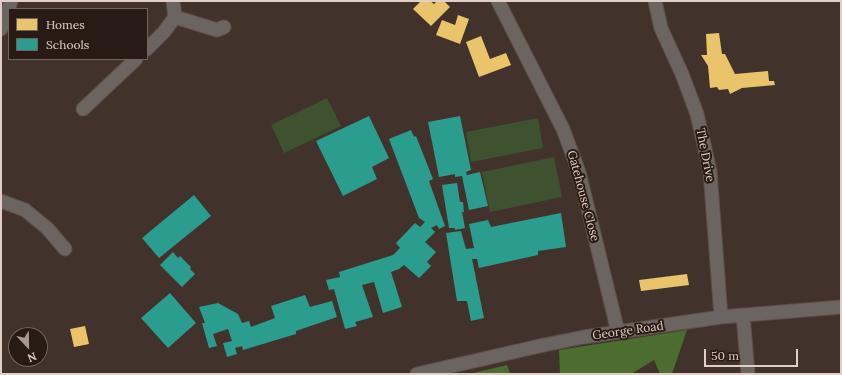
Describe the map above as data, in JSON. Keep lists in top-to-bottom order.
{
  "streets": {
    "street": ["The Drive", "Gatehouse Close", "George Road"]
  },
  "crossings": [
    ["The Drive", "George Road"],
    ["Gatehouse Close", "George Road"]
  ],
  "legend": ["Homes", "Schools"],
  "scale_bar": "50 m",
  "north": "bottom"
}
